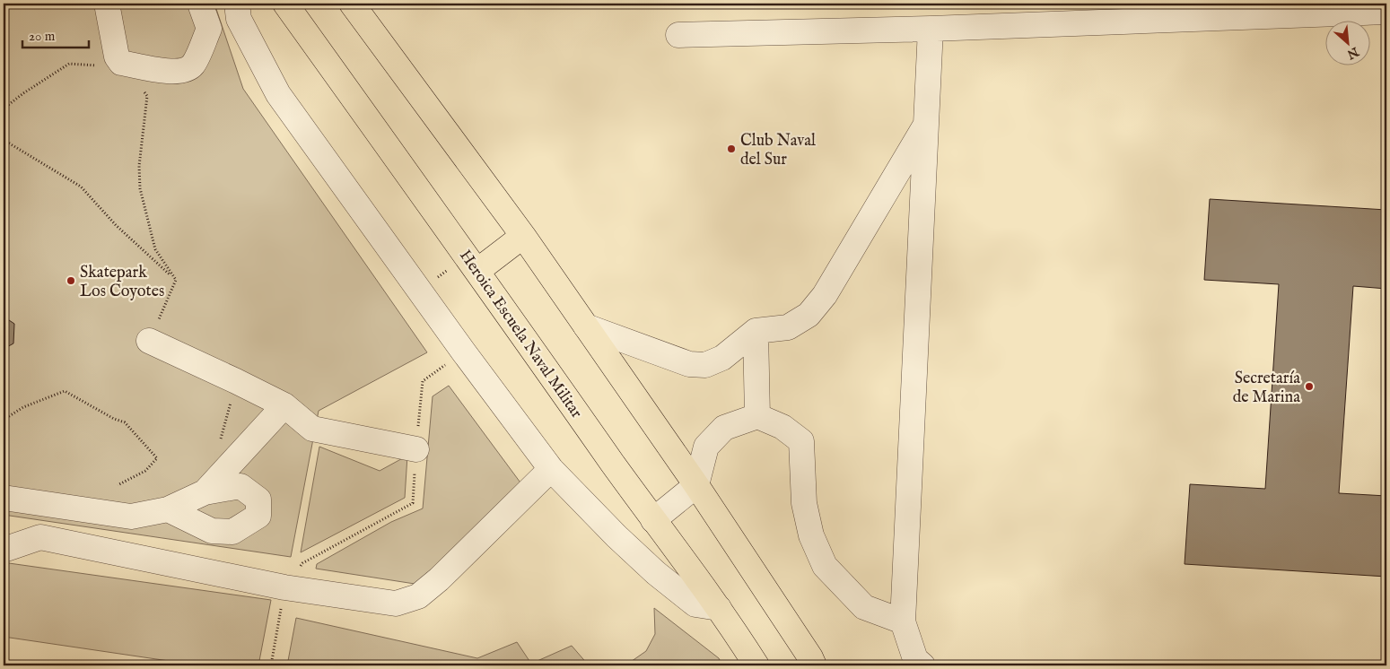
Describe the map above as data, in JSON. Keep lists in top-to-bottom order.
{
  "streets": {
    "main road": ["Heroica Escuela Naval Militar"]
  },
  "places": ["Club Naval del Sur", "Skatepark Los Coyotes", "Secretaría de Marina"],
  "scale_bar": "20 m",
  "north": "bottom right"
}
